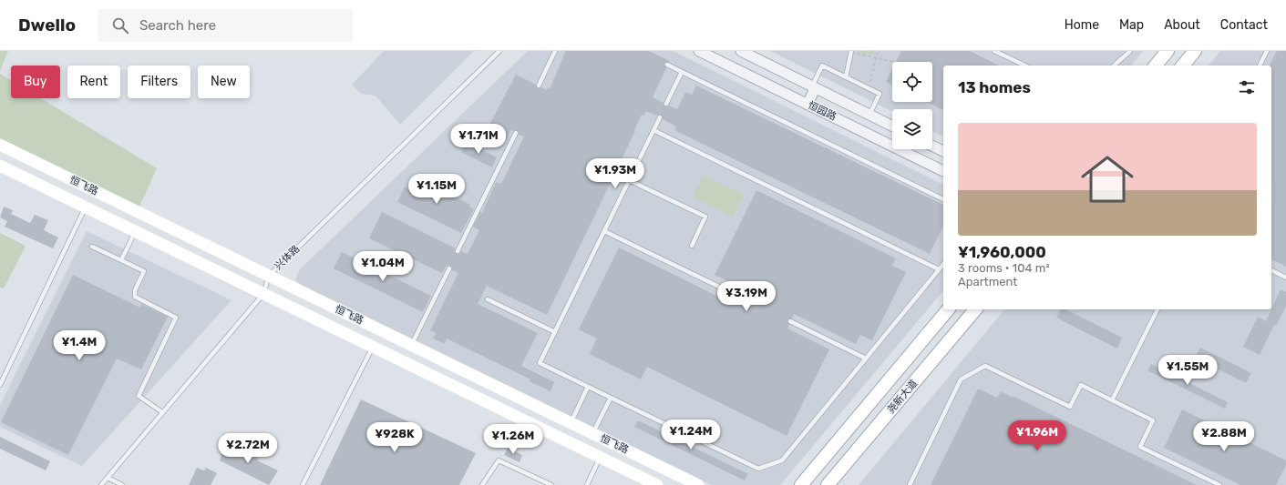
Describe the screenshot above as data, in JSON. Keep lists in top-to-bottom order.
{
  "streets": {
    "main road": ["恒飞路", "尧新大道"],
    "street": ["恒园路"],
    "lane": ["兴体路"]
  },
  "crossings": [
    ["恒飞路", "兴体路"]
  ],
  "page": {
    "header": "Dwello",
    "search": "Search here",
    "nav": [
      "Home",
      "Map",
      "About",
      "Contact"
    ],
    "chip": [
      "Buy",
      "Rent",
      "Filters",
      "New"
    ],
    "heading": "13 homes",
    "list": [
      {
        "name": "¥1,960,000",
        "note": "3 rooms · 104 m² · Apartment"
      }
    ],
    "price": [
      "¥1.71M",
      "¥1.93M",
      "¥1.15M",
      "¥1.04M",
      "¥3.19M",
      "¥1.4M",
      "¥1.55M",
      "¥1.24M",
      "¥1.96M",
      "¥2.88M",
      "¥928K",
      "¥1.26M",
      "¥2.72M"
    ]
  }
}
